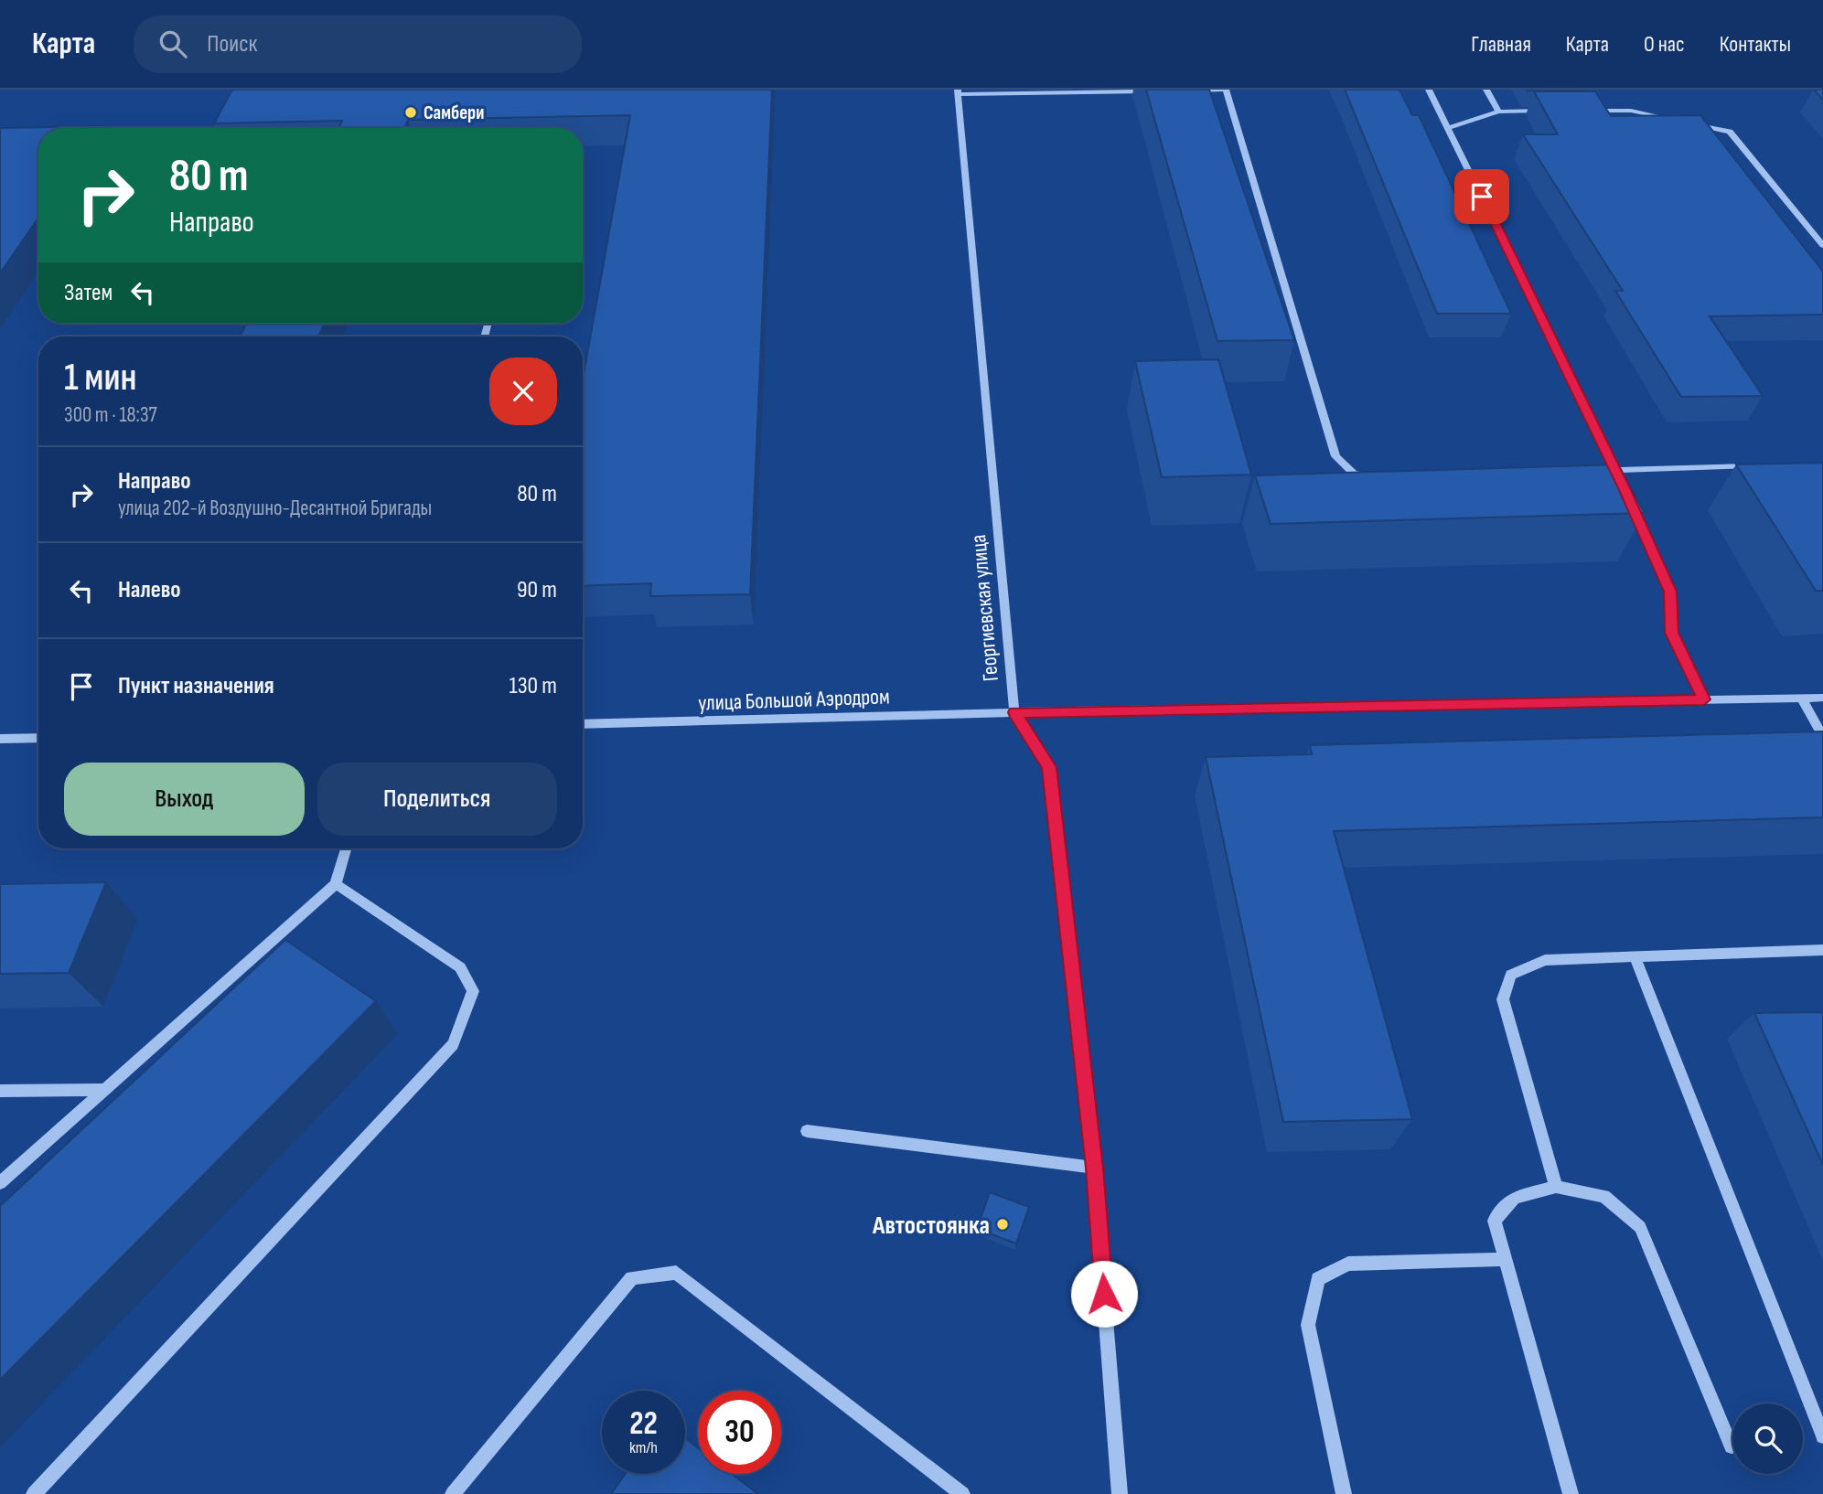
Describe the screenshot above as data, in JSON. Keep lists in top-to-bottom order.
{
  "streets": {
    "street": ["Георгиевская улица", "улица Большой Аэродром"]
  },
  "crossings": [
    ["Георгиевская улица", "улица Большой Аэродром"]
  ],
  "places": ["Самбери", "Автостоянка"],
  "page": {
    "header": "Карта",
    "search": "Поиск",
    "nav": [
      "Главная",
      "Карта",
      "О нас",
      "Контакты"
    ],
    "turn": ["80 m", "Направо"],
    "then": "Затем",
    "heading": ["1 мин", "300 m · 18:37"],
    "list": [
      {
        "name": "Направо",
        "note": "улица 202-й Воздушно-Десантной Бригады",
        "value": "80 m"
      },
      {
        "name": "Налево",
        "value": "90 m"
      },
      {
        "name": "Пункт назначения",
        "value": "130 m"
      }
    ],
    "buttons": ["Выход", "Поделиться"],
    "speed": "22 km/h",
    "limit": "30"
  }
}
